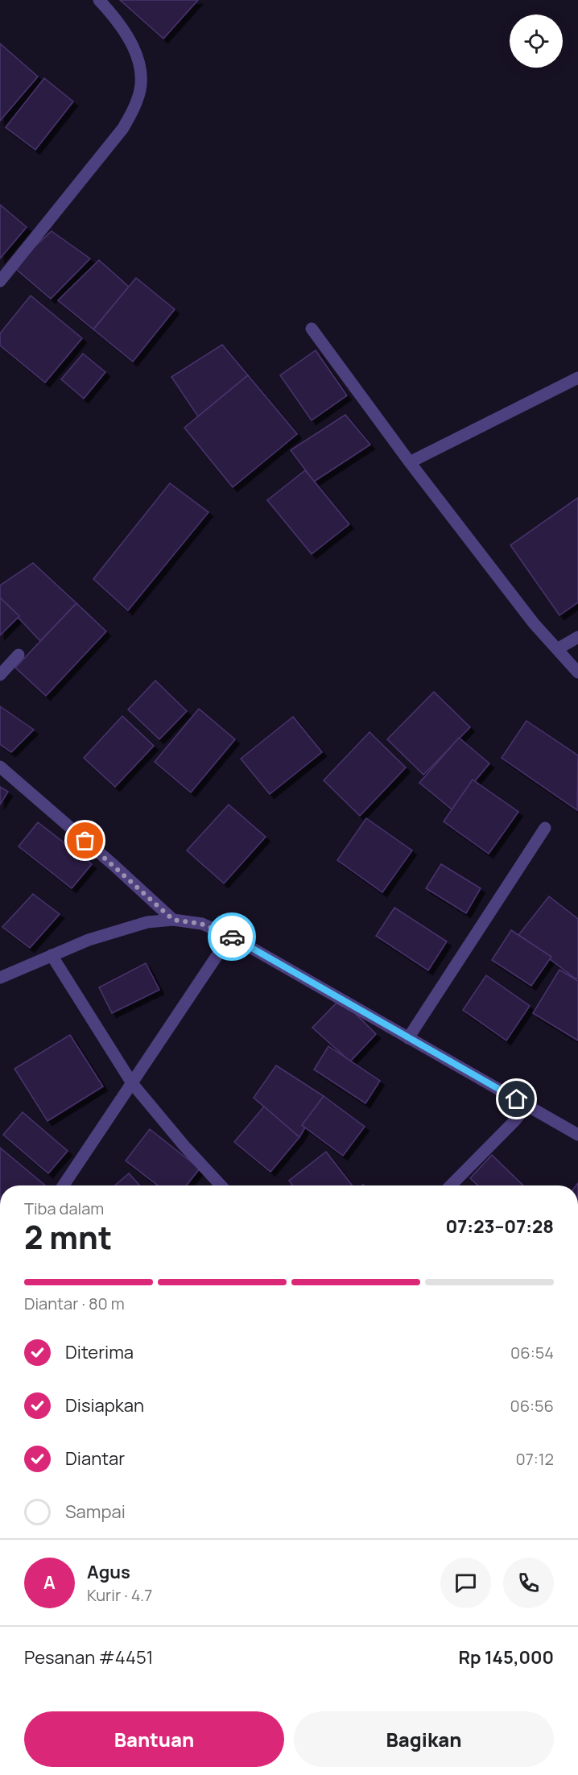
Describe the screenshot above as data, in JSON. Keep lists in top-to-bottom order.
{
  "page": {
    "heading": ["2 mnt", "Tiba dalam", "07:23–07:28"],
    "panel": [
      "Agus",
      "Kurir · 4.7",
      "Pesanan #4451",
      "Rp 145,000"
    ],
    "bar": "Diantar · 80 m",
    "list": [
      ["Diterima", "06:54"],
      ["Disiapkan", "06:56"],
      ["Diantar", "07:12"],
      "Sampai"
    ],
    "round": "A",
    "buttons": ["Bantuan", "Bagikan"]
  }
}
